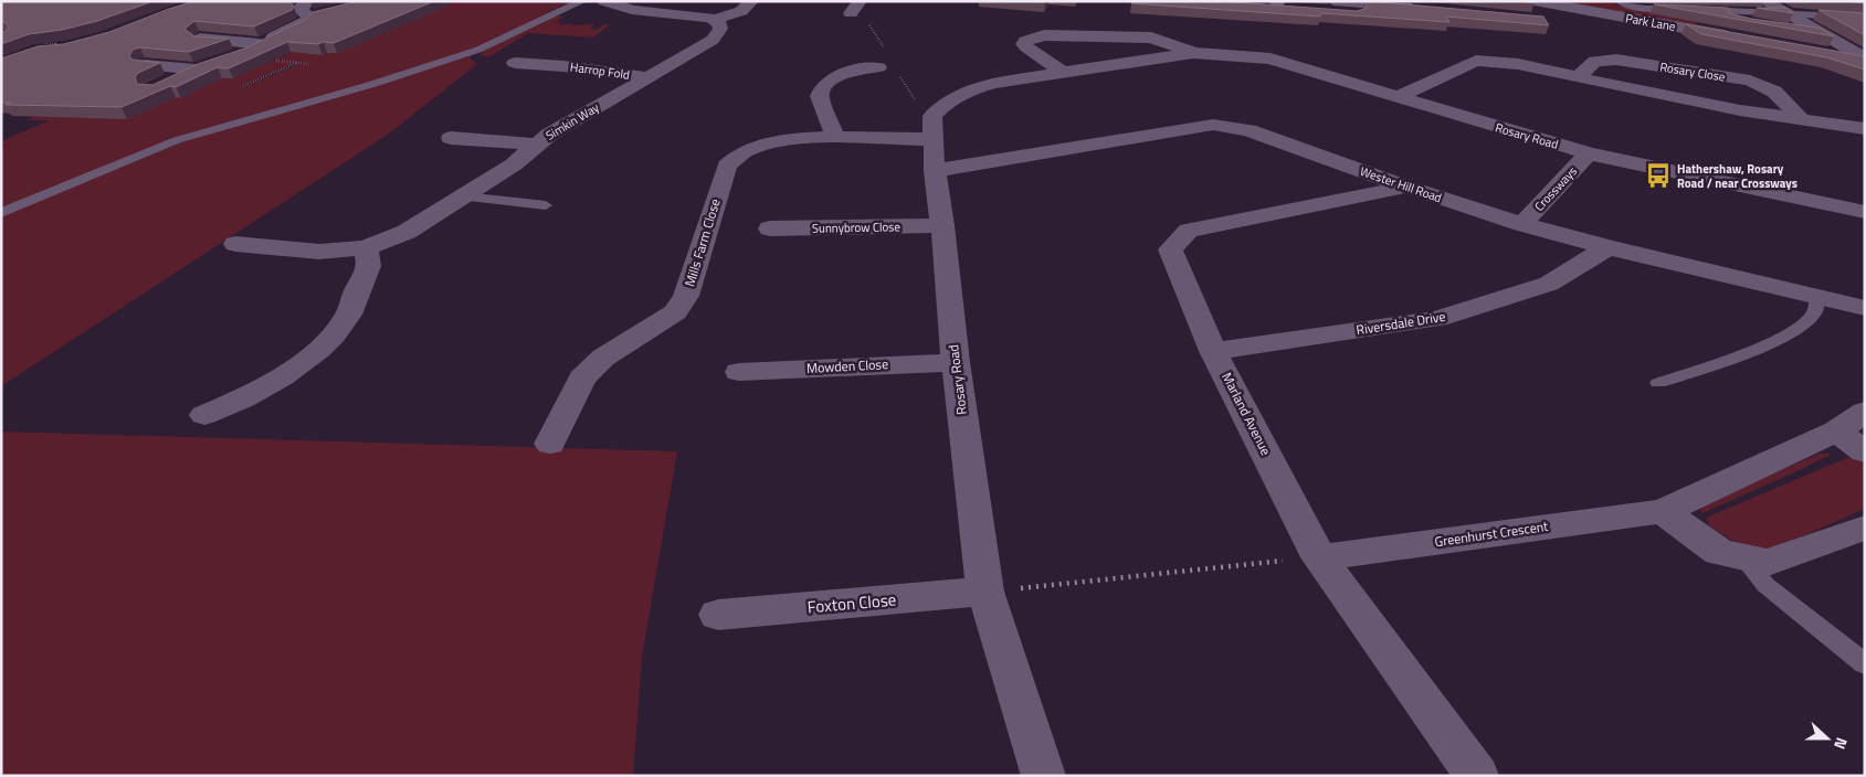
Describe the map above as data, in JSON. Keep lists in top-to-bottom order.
{
  "streets": {
    "street": [
      "Park Lane",
      "Harrop Fold",
      "Rosary Close",
      "Simkin Way",
      "Rosary Road",
      "Wester Hill Road",
      "Crossways",
      "Sunnybrow Close",
      "Mills Farm Close",
      "Riversdale Drive",
      "Mowden Close",
      "Marland Avenue",
      "Greenhurst Crescent",
      "Foxton Close"
    ]
  },
  "crossings": [
    ["Harrop Fold", "Simkin Way"],
    ["Rosary Road", "Wester Hill Road"],
    ["Rosary Road", "Crossways"],
    ["Rosary Road", "Sunnybrow Close"],
    ["Rosary Road", "Mills Farm Close"],
    ["Rosary Road", "Mowden Close"],
    ["Rosary Road", "Foxton Close"],
    ["Wester Hill Road", "Crossways"],
    ["Wester Hill Road", "Riversdale Drive"],
    ["Wester Hill Road", "Marland Avenue"],
    ["Riversdale Drive", "Marland Avenue"],
    ["Marland Avenue", "Greenhurst Crescent"]
  ],
  "places": {
    "bus stop": ["Hathershaw, Rosary Road / near Crossways"]
  },
  "north": "right"
}
